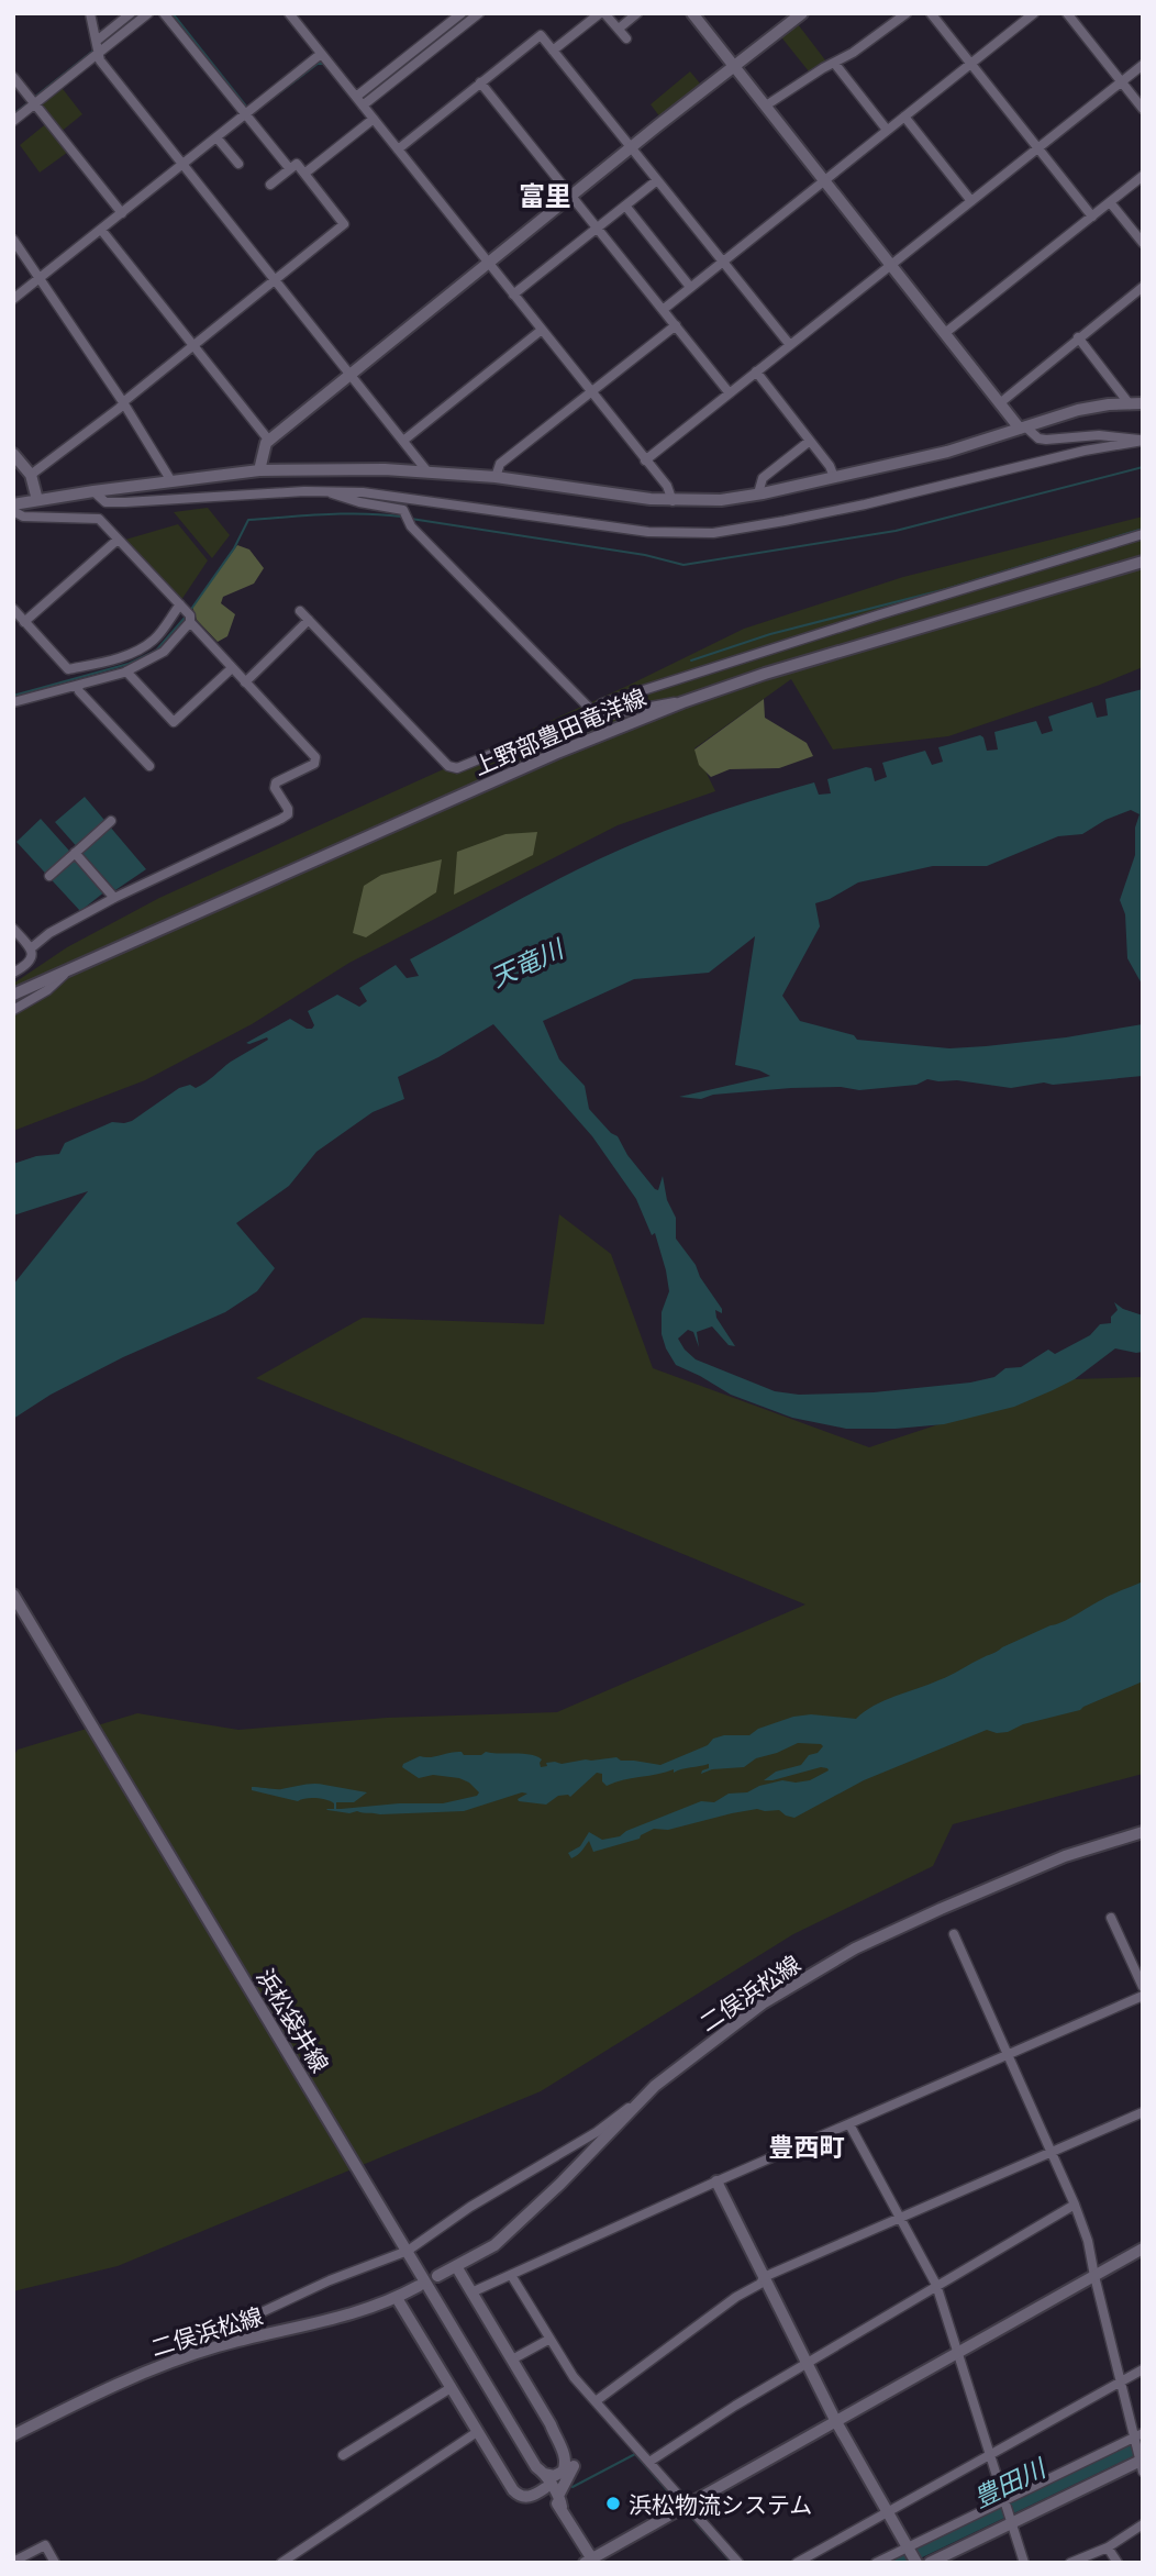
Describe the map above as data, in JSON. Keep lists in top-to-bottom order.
{
  "streets": {
    "main road": ["上野部豊田竜洋線", "二俣浜松線", "浜松袋井線"]
  },
  "districts": ["富里", "豊西町"],
  "water": ["天竜川", "豊田川"],
  "places": ["浜松物流システム"]
}
